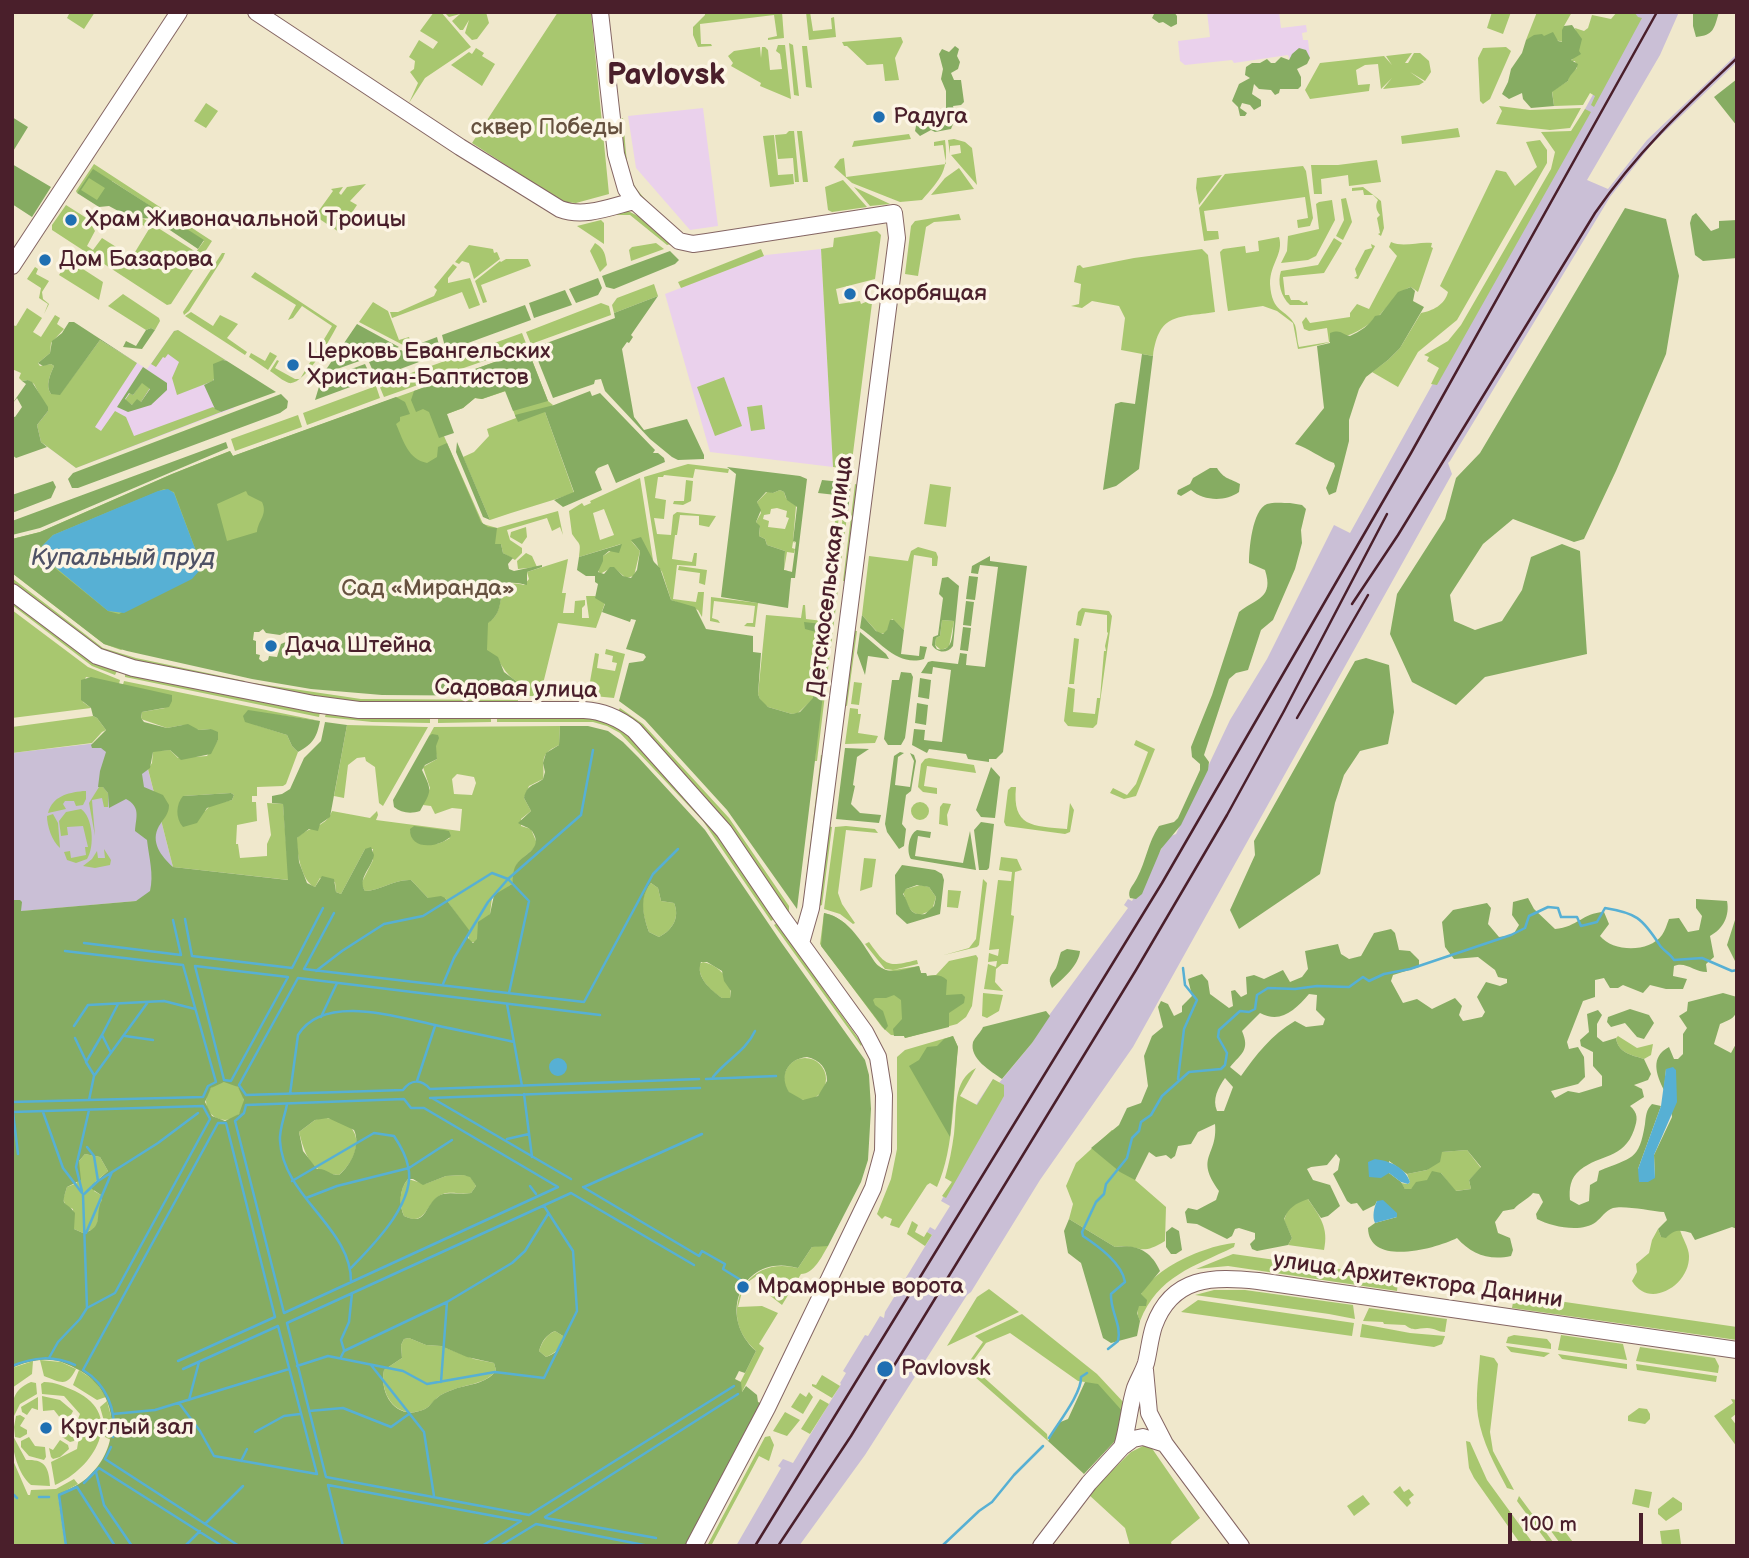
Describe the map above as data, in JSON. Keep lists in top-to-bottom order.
{
  "streets": {
    "main road": ["Детскосельская улица", "Садовая улица", "улица Архитектора Данини"]
  },
  "crossings": [
    ["Детскосельская улица", "Садовая улица"]
  ],
  "districts": ["Pavlovsk"],
  "water": ["Купальный пруд"],
  "parks": ["сквер Победы", "Сад «Миранда»"],
  "places": [
    "Радуга",
    "Храм Живоначальной Троицы",
    "Дом Базарова",
    "Скорбящая",
    "Церковь Евангельских Христиан-Баптистов",
    "Дача Штейна",
    "Мраморные ворота",
    "Pavlovsk",
    "Круглый зал"
  ],
  "scale_bar": "100 m"
}
